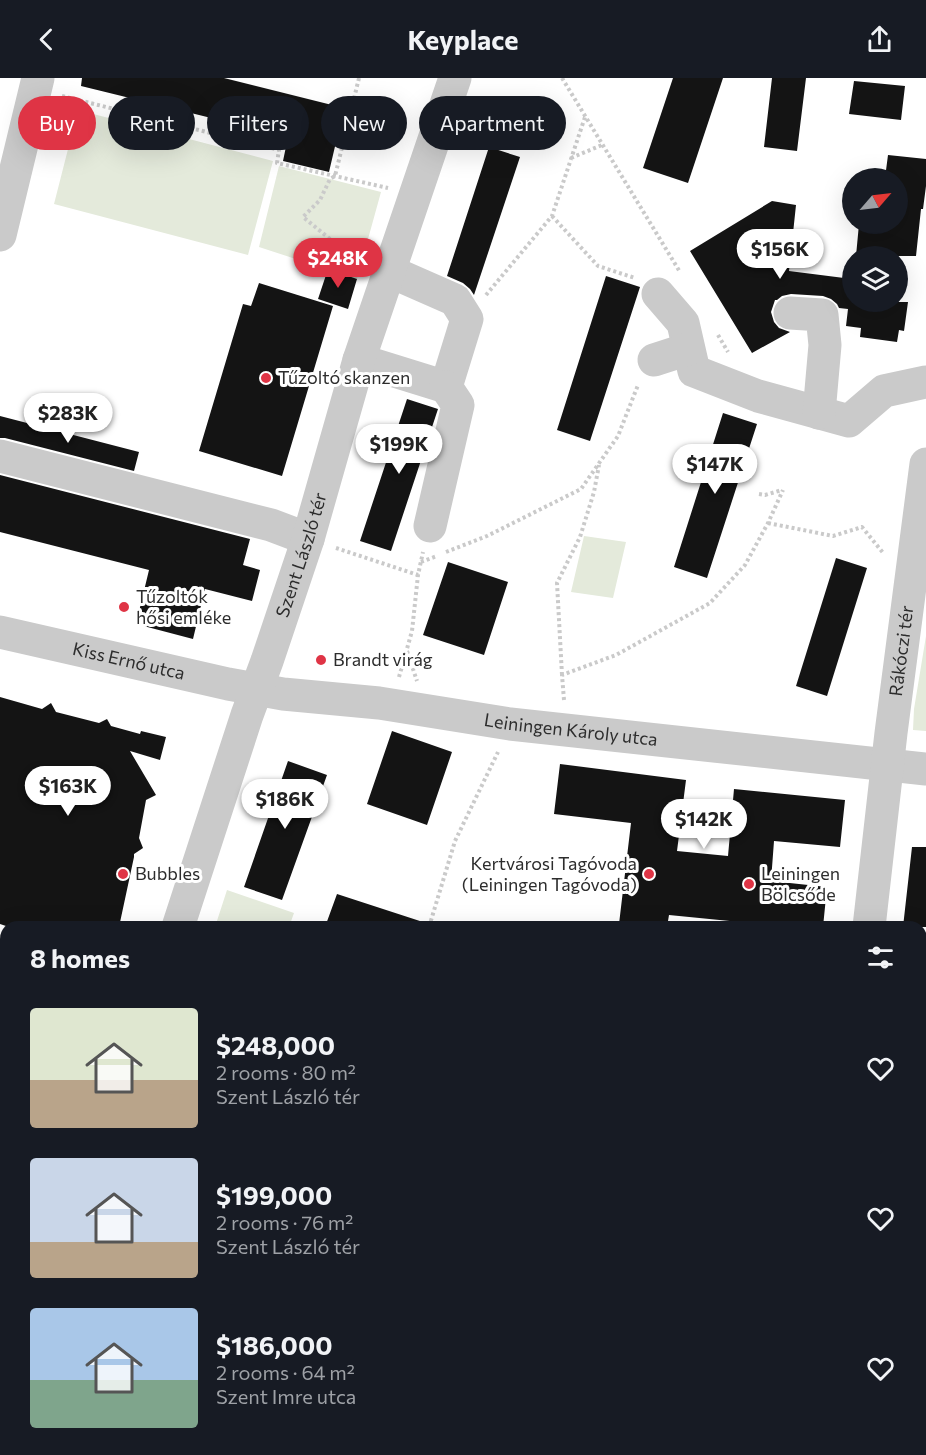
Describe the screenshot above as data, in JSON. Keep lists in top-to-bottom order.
{
  "streets": {
    "street": [
      "Szent László tér",
      "Rákóczi tér",
      "Kiss Ernő utca",
      "Leiningen Károly utca"
    ]
  },
  "crossings": [
    ["Szent László tér", "Kiss Ernő utca"],
    ["Szent László tér", "Leiningen Károly utca"],
    ["Rákóczi tér", "Leiningen Károly utca"],
    ["Kiss Ernő utca", "Leiningen Károly utca"]
  ],
  "places": [
    "Tűzoltó skanzen",
    "Tűzoltók hősi emléke",
    "Brandt virág",
    "Bubbles",
    "Kertvárosi Tagóvoda (Leiningen Tagóvoda)",
    "Leiningen Bölcsőde"
  ],
  "north": "top right",
  "page": {
    "header": "Keyplace",
    "chip": [
      "Buy",
      "Rent",
      "Filters",
      "New",
      "Apartment"
    ],
    "price": [
      "$156K",
      "$248K",
      "$283K",
      "$199K",
      "$147K",
      "$163K",
      "$186K",
      "$142K"
    ],
    "heading": "8 homes",
    "list": [
      {
        "name": "$248,000",
        "note": "2 rooms · 80 m² · Szent László tér"
      },
      {
        "name": "$199,000",
        "note": "2 rooms · 76 m² · Szent László tér"
      },
      {
        "name": "$186,000",
        "note": "2 rooms · 64 m² · Szent Imre utca"
      }
    ]
  }
}
